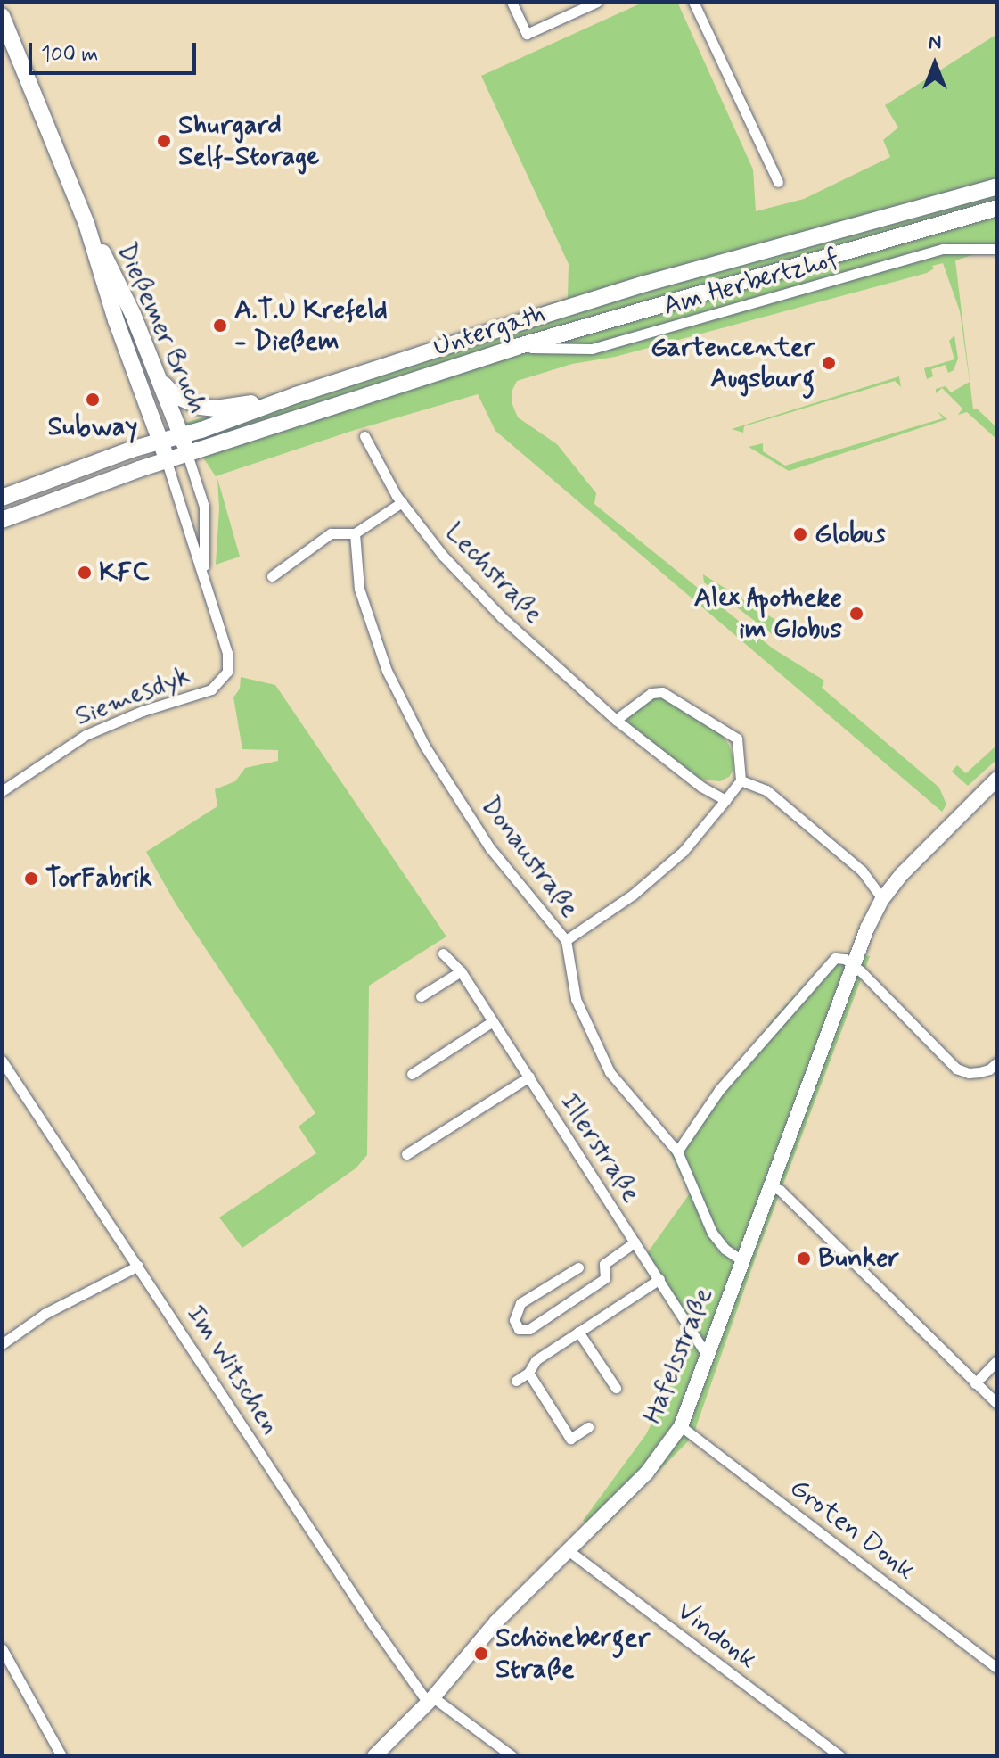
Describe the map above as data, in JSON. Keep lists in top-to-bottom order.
{
  "streets": {
    "main road": ["Dießemer Bruch", "Untergath", "Hafelsstraße"],
    "street": [
      "Am Herbertzhof",
      "Lechstraße",
      "Siemesdyk",
      "Donaustraße",
      "Illerstraße",
      "Im Witschen",
      "Groten Donk",
      "Vindonk"
    ]
  },
  "crossings": [
    ["Am Herbertzhof", "Untergath"],
    ["Dießemer Bruch", "Untergath"],
    ["Dießemer Bruch", "Siemesdyk"],
    ["Untergath", "Siemesdyk"],
    ["Donaustraße", "Hafelsstraße"],
    ["Illerstraße", "Hafelsstraße"],
    ["Hafelsstraße", "Im Witschen"],
    ["Hafelsstraße", "Groten Donk"],
    ["Hafelsstraße", "Vindonk"]
  ],
  "places": [
    "Shurgard Self-Storage",
    "A.T.U Krefeld - Dießem",
    "Gartencenter Augsburg",
    "Subway",
    "Globus",
    "KFC",
    "Alex Apotheke im Globus",
    "TorFabrik",
    "Bunker",
    "Schöneberger Straße"
  ],
  "scale_bar": "100 m",
  "north": "top"
}
